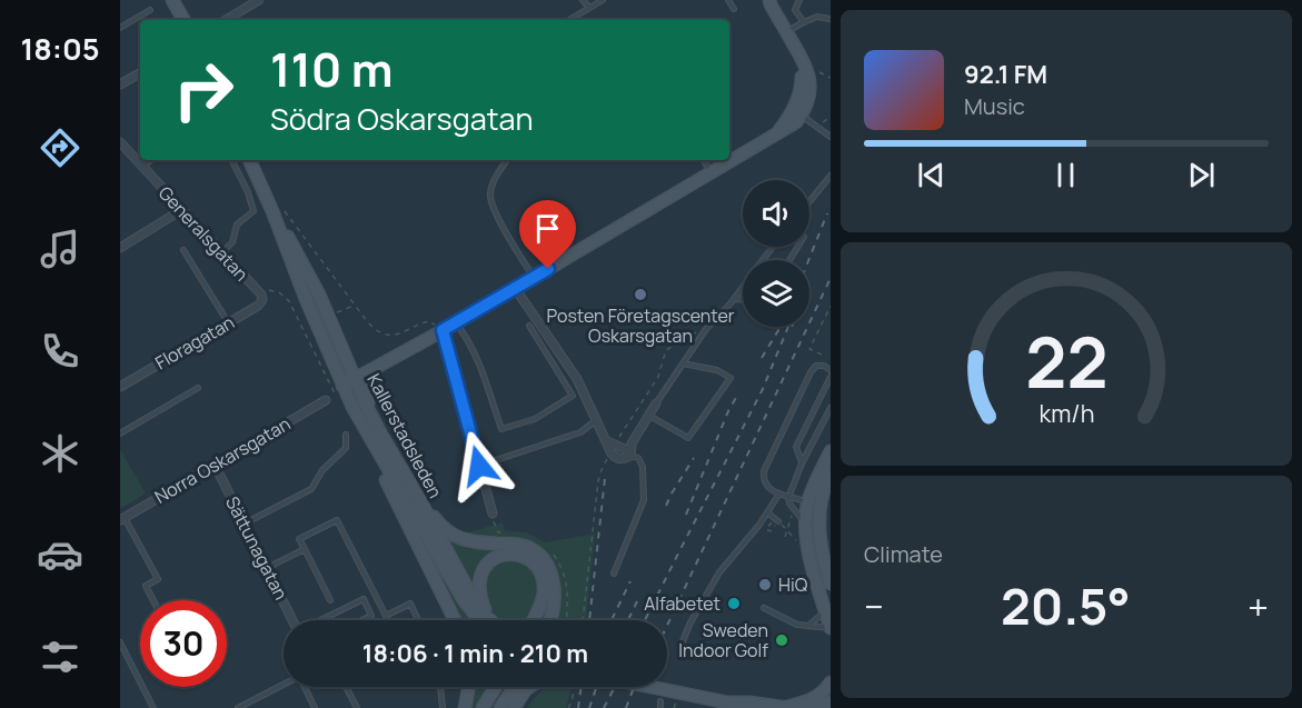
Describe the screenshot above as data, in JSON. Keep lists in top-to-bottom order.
{
  "streets": {
    "main road": ["Kallerstadsleden"],
    "street": [
      "Generalsgatan",
      "Floragatan",
      "Norra Oskarsgatan",
      "Sättunagatan"
    ]
  },
  "crossings": [
    ["Generalsgatan", "Floragatan"],
    ["Norra Oskarsgatan", "Sättunagatan"]
  ],
  "places": [
    "Posten Företagscenter Oskarsgatan",
    "HiQ",
    "Alfabetet",
    "Sweden Indoor Golf"
  ],
  "page": {
    "tabs": "18:05",
    "turn": ["110 m", "Södra Oskarsgatan"],
    "song": ["92.1 FM", "Music"],
    "tile": "Climate",
    "heat": ["−", "20.5°", "+"],
    "limit": "30",
    "trip": "18:06 · 1 min · 210 m",
    "gauge": ["22", "km/h"]
  }
}
